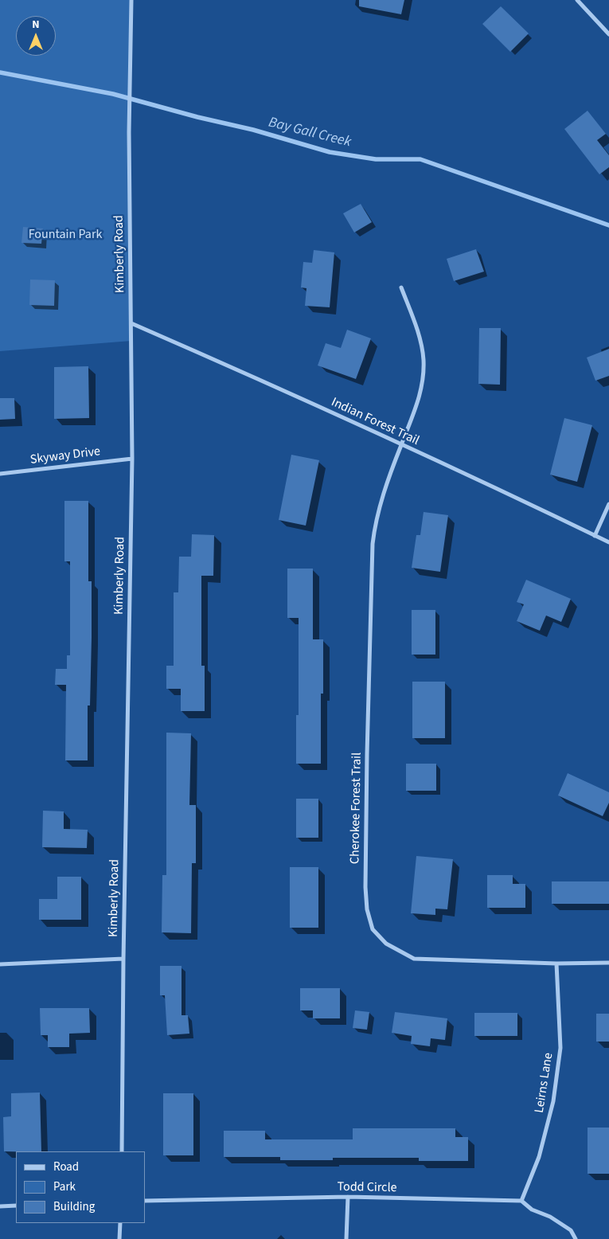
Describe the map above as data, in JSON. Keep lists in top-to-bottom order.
{
  "streets": {
    "street": [
      "Kimberly Road",
      "Indian Forest Trail",
      "Skyway Drive",
      "Cherokee Forest Trail",
      "Leirns Lane",
      "Todd Circle"
    ]
  },
  "crossings": [
    ["Kimberly Road", "Indian Forest Trail"],
    ["Kimberly Road", "Skyway Drive"],
    ["Indian Forest Trail", "Cherokee Forest Trail"],
    ["Cherokee Forest Trail", "Leirns Lane"],
    ["Leirns Lane", "Todd Circle"]
  ],
  "water": ["Bay Gall Creek"],
  "parks": ["Fountain Park"],
  "legend": ["Road", "Park", "Building"],
  "north": "top"
}
